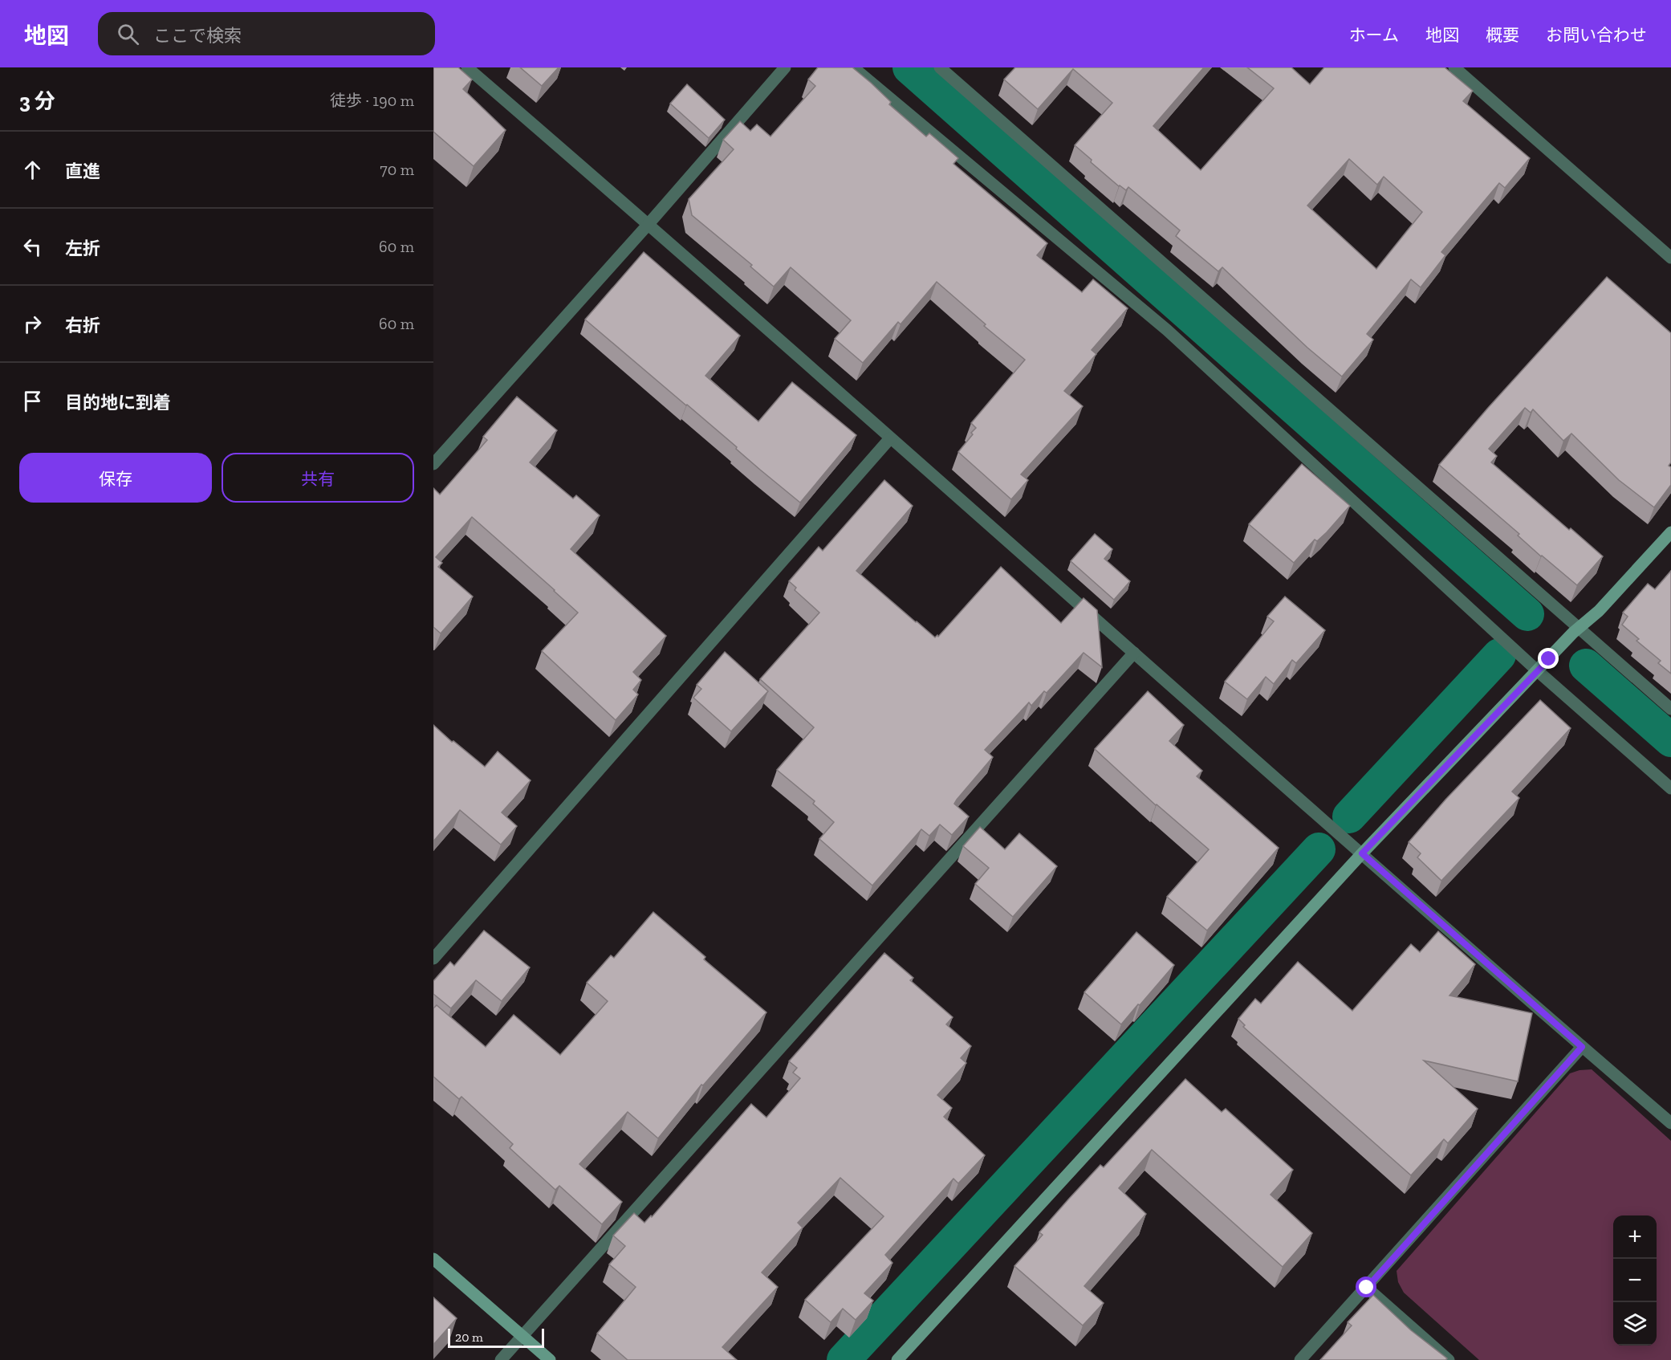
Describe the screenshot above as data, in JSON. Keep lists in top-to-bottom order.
{
  "scale_bar": "20 m",
  "page": {
    "header": "地図",
    "search": "ここで検索",
    "nav": [
      "ホーム",
      "地図",
      "概要",
      "お問い合わせ"
    ],
    "heading": ["3 分", "徒歩 · 190 m"],
    "list": [
      ["直進", "70 m"],
      ["左折", "60 m"],
      ["右折", "60 m"],
      "目的地に到着"
    ],
    "buttons": ["保存", "共有"],
    "map_buttons": ["+", "−"],
    "scale": "20 m"
  }
}
